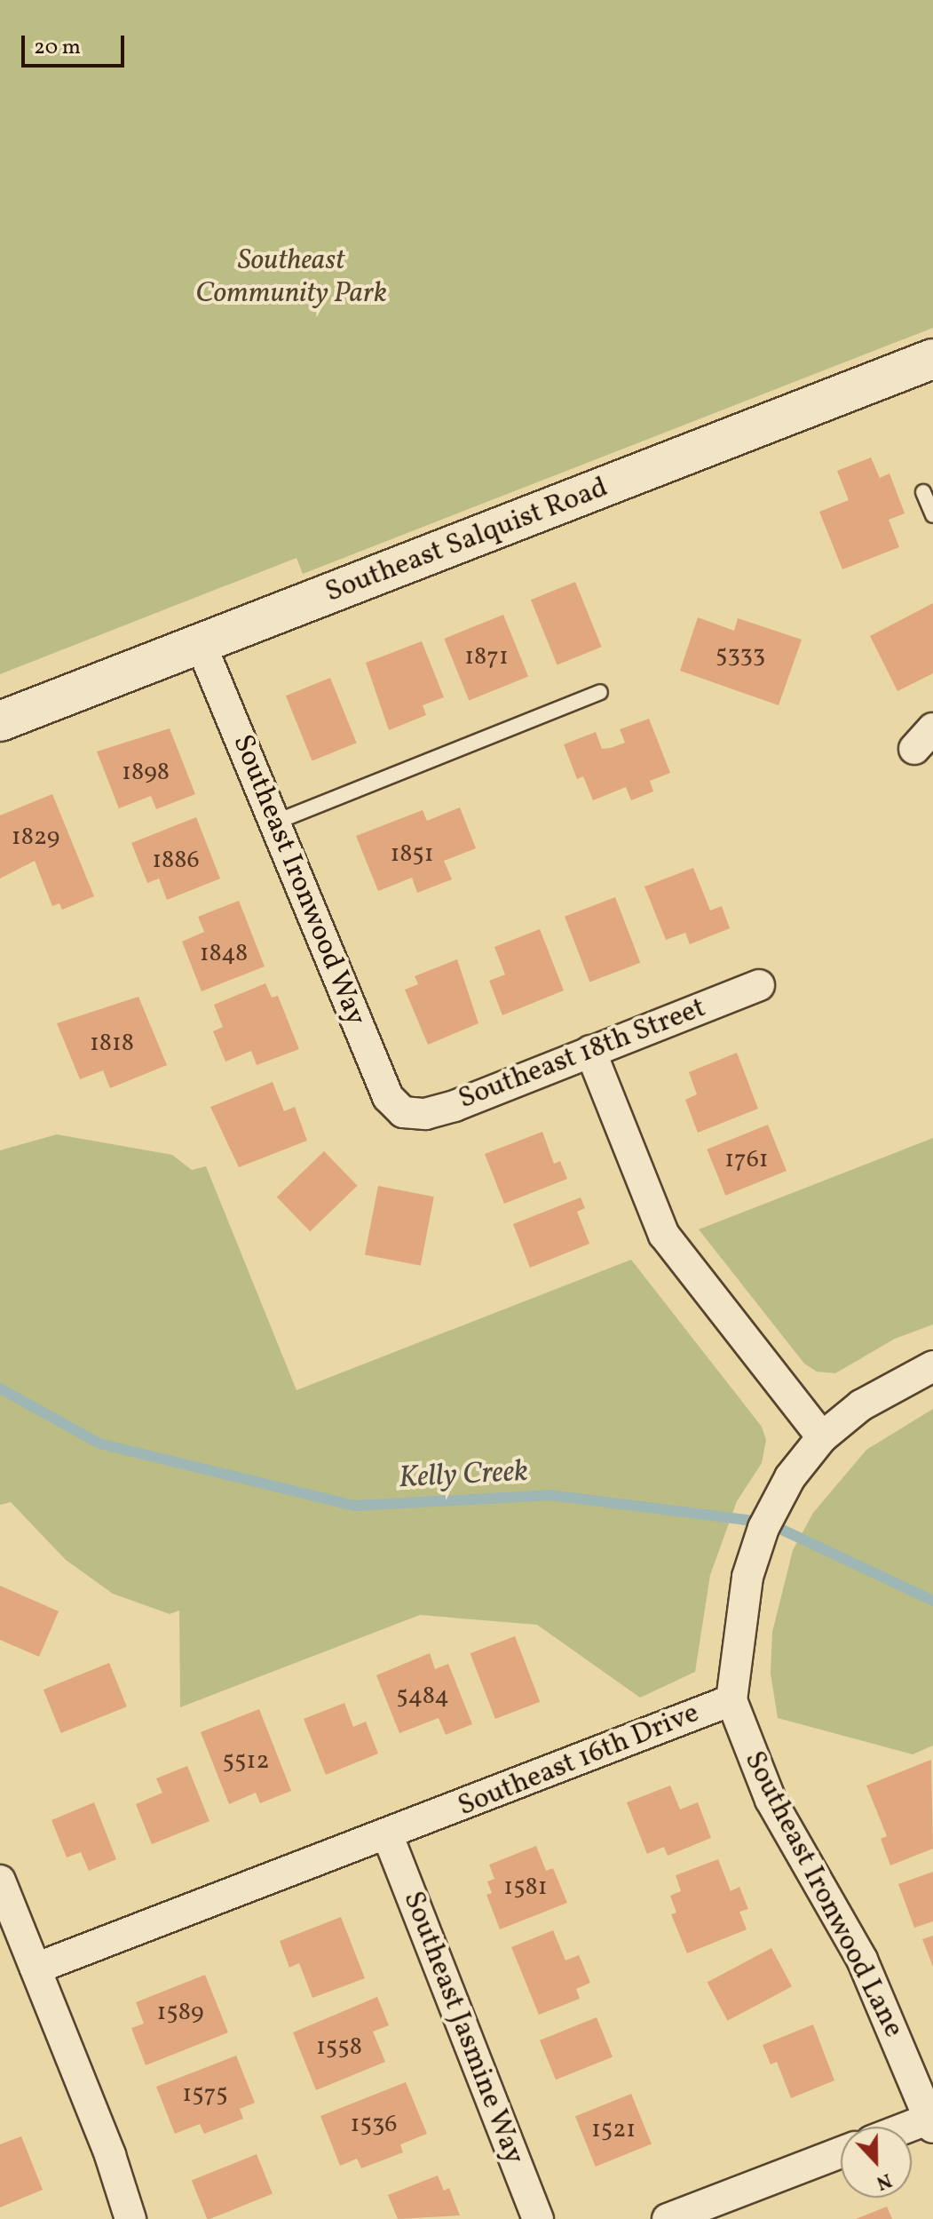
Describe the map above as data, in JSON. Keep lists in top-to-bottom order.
{
  "streets": {
    "street": [
      "Southeast Salquist Road",
      "Southeast Ironwood Way",
      "Southeast 18th Street",
      "Southeast 16th Drive",
      "Southeast Ironwood Lane",
      "Southeast Jasmine Way"
    ]
  },
  "crossings": [
    ["Southeast Salquist Road", "Southeast Ironwood Way"],
    ["Southeast Ironwood Way", "Southeast 18th Street"],
    ["Southeast 16th Drive", "Southeast Ironwood Lane"],
    ["Southeast 16th Drive", "Southeast Jasmine Way"]
  ],
  "water": ["Kelly Creek"],
  "parks": ["Southeast Community Park"],
  "house_numbers": [
    "5333",
    "1871",
    "1898",
    "1829",
    "1851",
    "1886",
    "1848",
    "1818",
    "1761",
    "5484",
    "5512",
    "1581",
    "1589",
    "1558",
    "1575",
    "1536",
    "1521"
  ],
  "scale_bar": "20 m",
  "north": "bottom"
}
